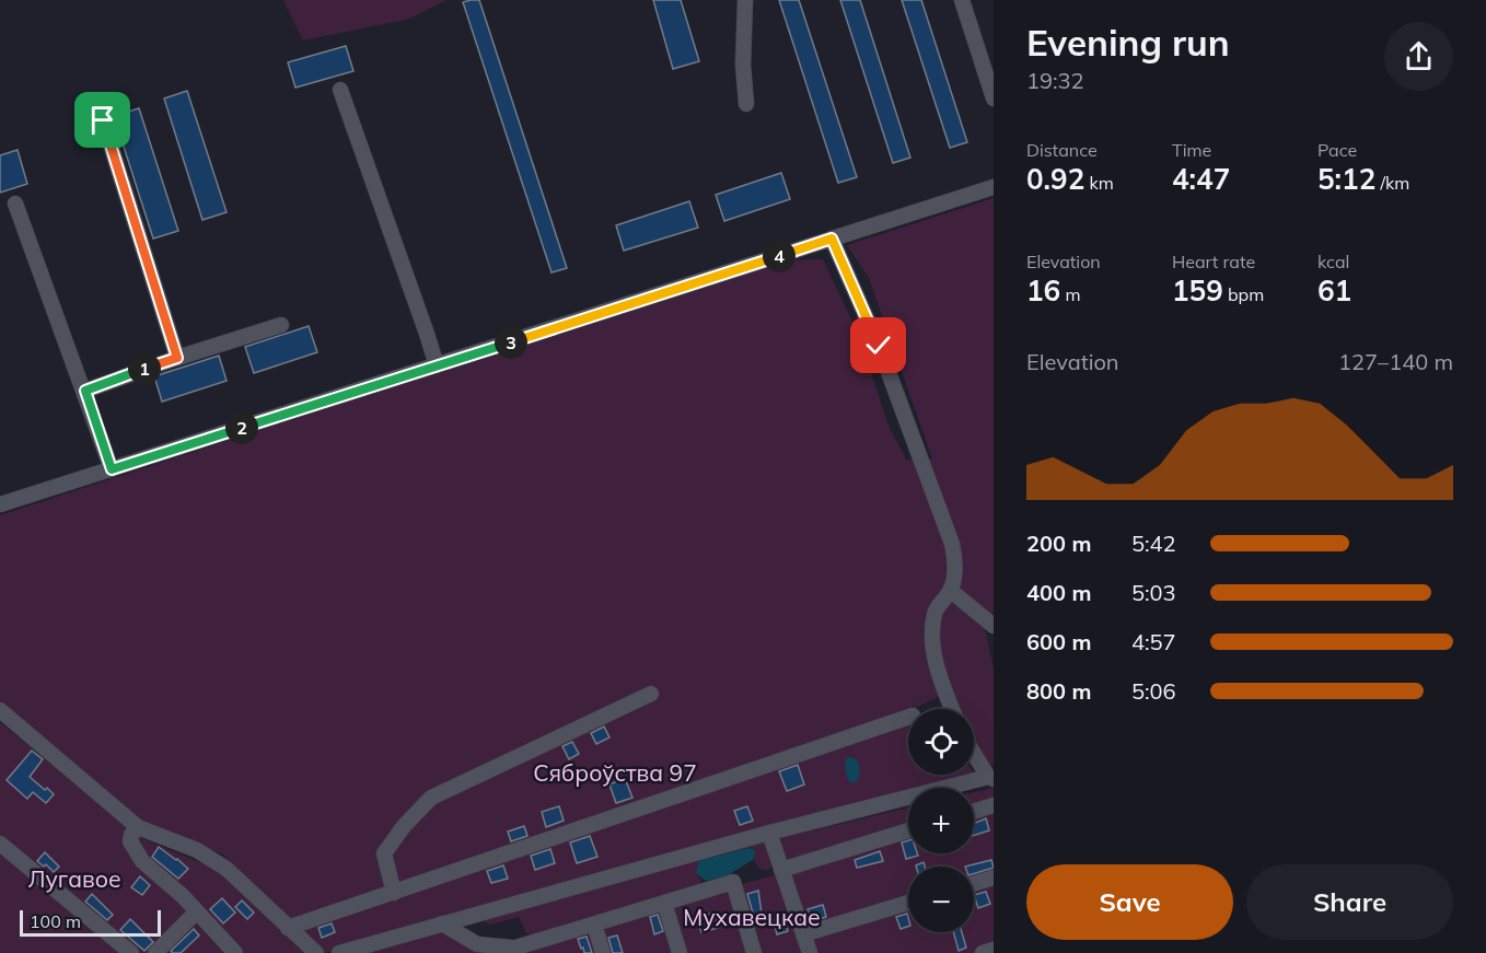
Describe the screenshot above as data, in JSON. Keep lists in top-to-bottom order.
{
  "parks": ["Сяброўства 97", "Лугавое", "Мухавецкае"],
  "scale_bar": "100 m",
  "page": {
    "heading": ["Evening run", "19:32"],
    "stats": [
      ["Distance", "0.92 km"],
      ["Time", "4:47"],
      ["Pace", "5:12 /km"],
      ["Elevation", "16 m"],
      ["Heart rate", "159 bpm"],
      ["kcal", "61"]
    ],
    "pins": [
      "4",
      "3",
      "1",
      "2"
    ],
    "chart": ["Elevation", "127–140 m"],
    "list": [
      {
        "name": "200 m",
        "note": "5:42"
      },
      {
        "name": "400 m",
        "note": "5:03"
      },
      {
        "name": "600 m",
        "note": "4:57"
      },
      {
        "name": "800 m",
        "note": "5:06"
      }
    ],
    "map_buttons": ["+", "−"],
    "buttons": ["Save", "Share"],
    "scale": "100 m"
  }
}
